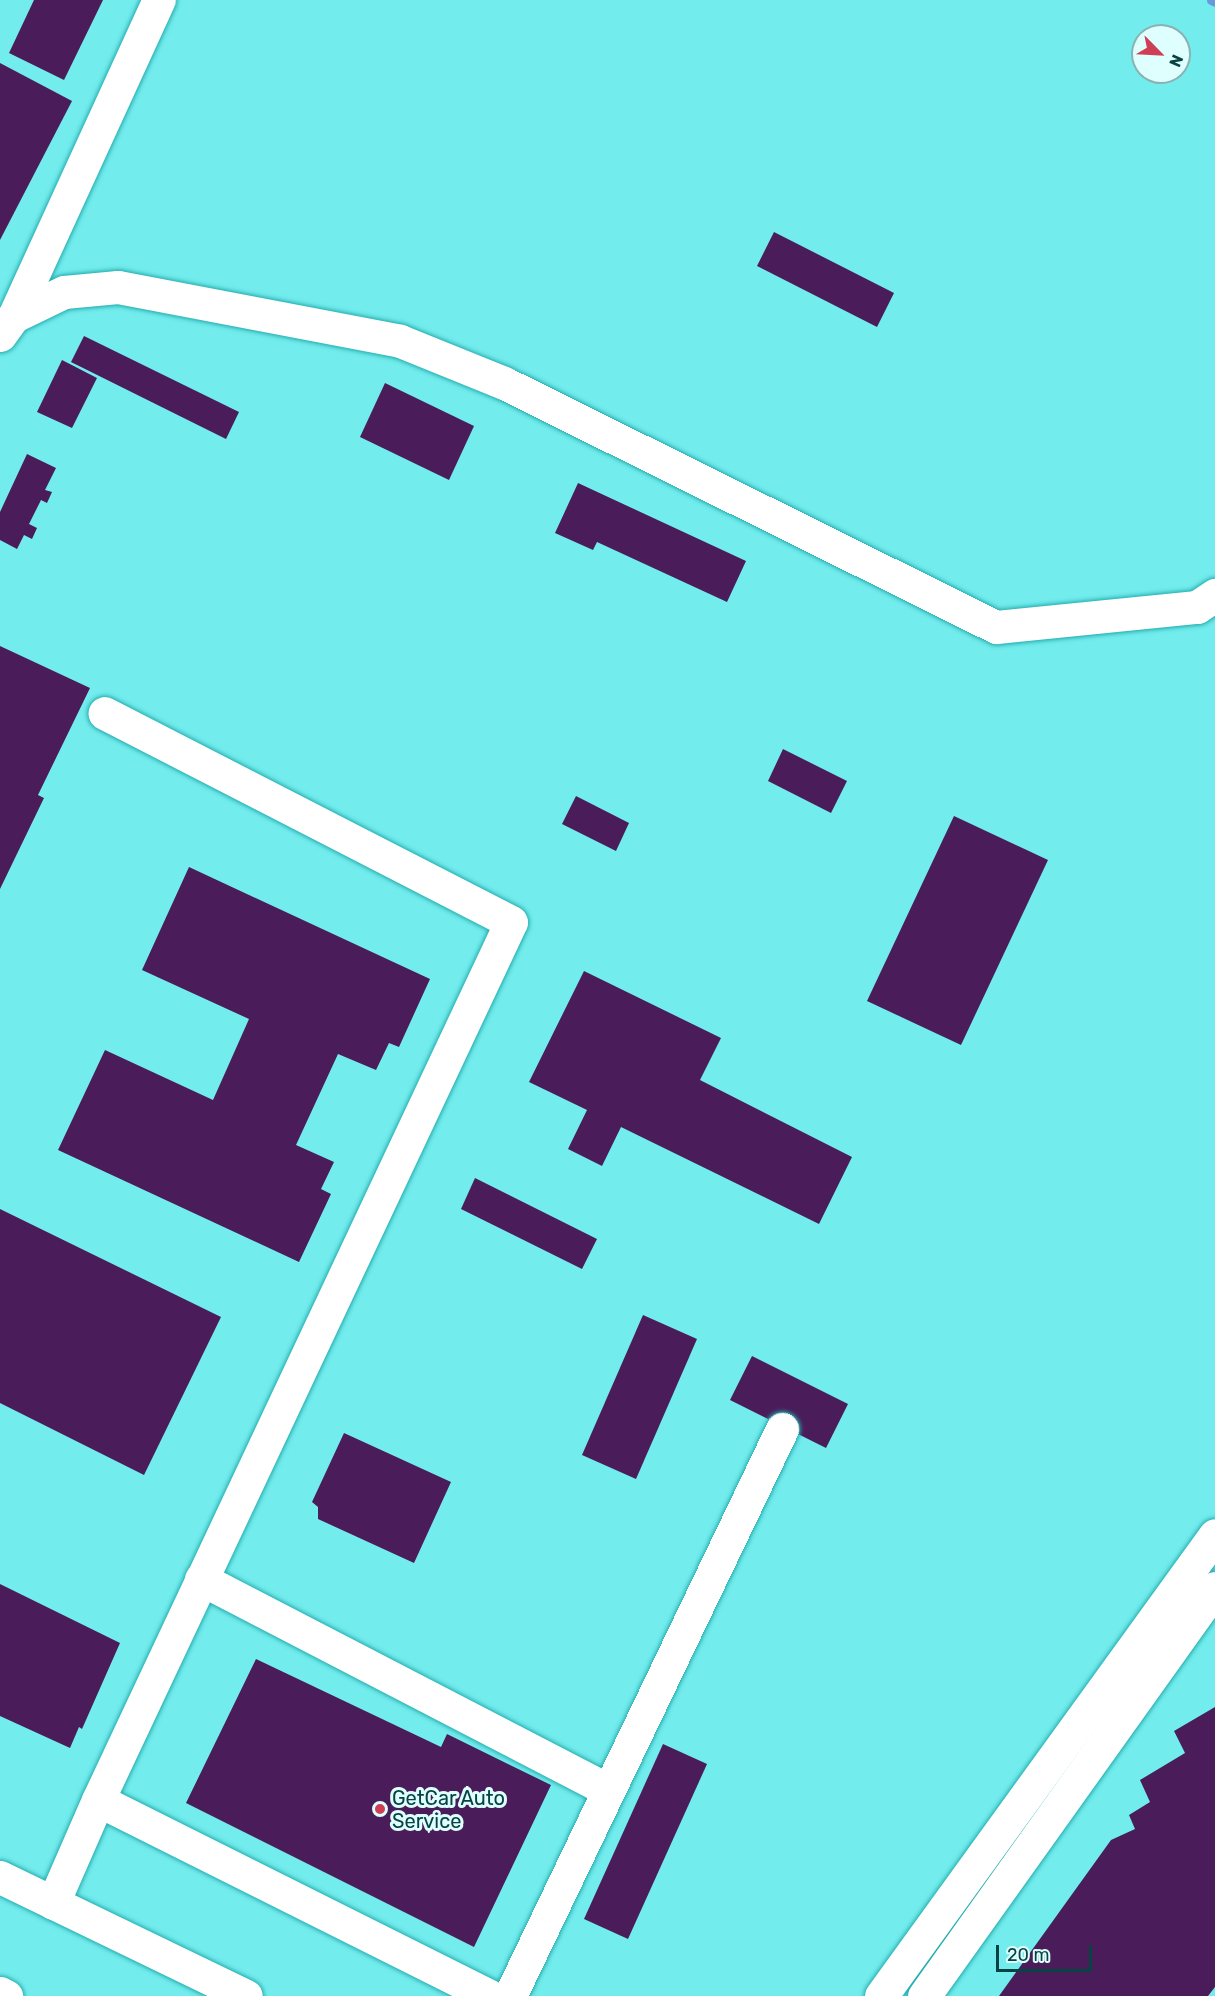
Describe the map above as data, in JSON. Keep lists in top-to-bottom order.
{
  "places": ["GetCar Auto Service"],
  "scale_bar": "20 m",
  "north": "bottom right"
}
